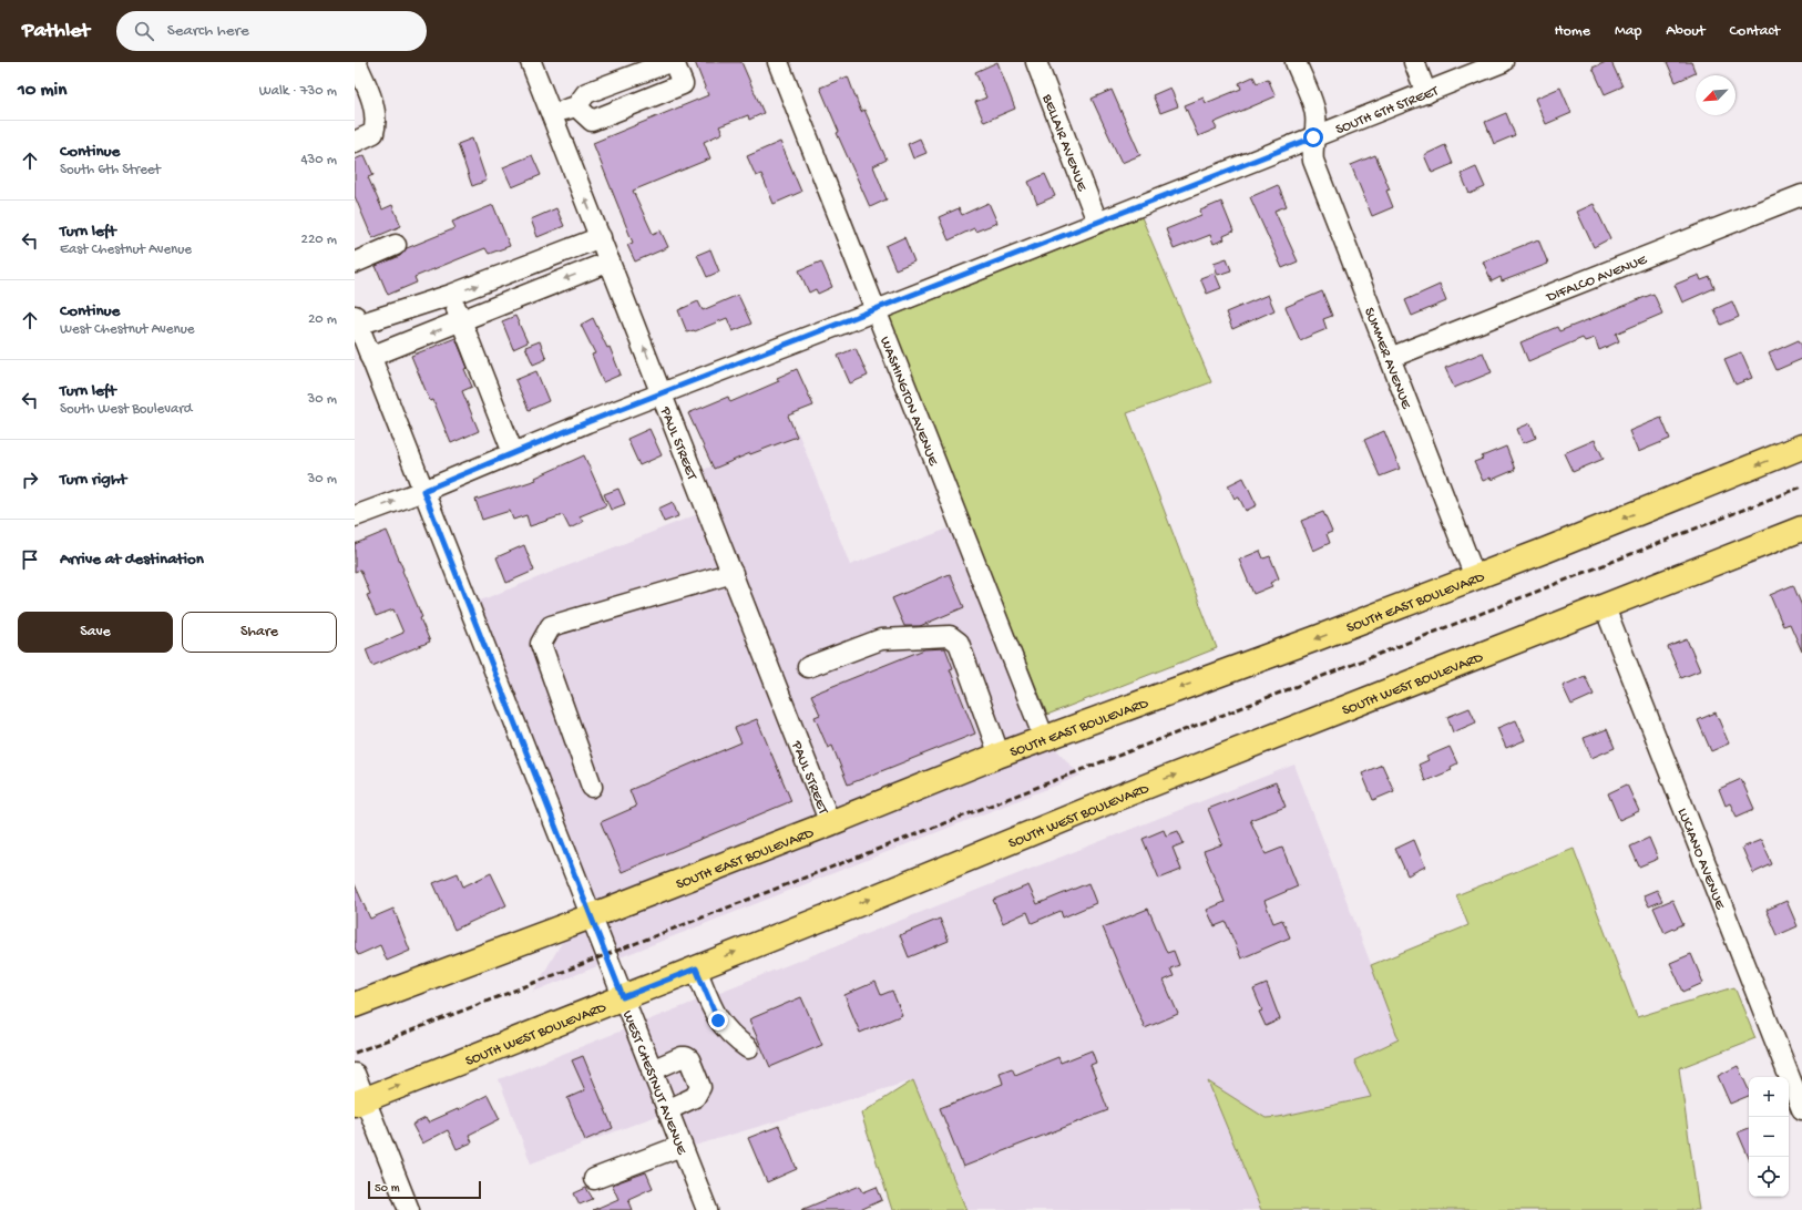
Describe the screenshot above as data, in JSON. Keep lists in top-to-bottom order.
{
  "streets": {
    "main road": ["SOUTH EAST BOULEVARD", "SOUTH WEST BOULEVARD"],
    "street": [
      "SOUTH 6TH STREET",
      "BELLAIR AVENUE",
      "DIFALCO AVENUE",
      "SUMMER AVENUE",
      "WASHINGTON AVENUE",
      "PAUL STREET",
      "LUCIANO AVENUE",
      "WEST CHESTNUT AVENUE"
    ]
  },
  "crossings": [
    ["SOUTH 6TH STREET", "BELLAIR AVENUE"],
    ["SOUTH 6TH STREET", "SUMMER AVENUE"],
    ["SOUTH 6TH STREET", "WASHINGTON AVENUE"],
    ["SOUTH 6TH STREET", "PAUL STREET"],
    ["SOUTH 6TH STREET", "WEST CHESTNUT AVENUE"],
    ["DIFALCO AVENUE", "SUMMER AVENUE"],
    ["SUMMER AVENUE", "SOUTH EAST BOULEVARD"],
    ["WASHINGTON AVENUE", "SOUTH EAST BOULEVARD"],
    ["PAUL STREET", "SOUTH EAST BOULEVARD"],
    ["SOUTH EAST BOULEVARD", "WEST CHESTNUT AVENUE"],
    ["SOUTH WEST BOULEVARD", "LUCIANO AVENUE"],
    ["SOUTH WEST BOULEVARD", "WEST CHESTNUT AVENUE"]
  ],
  "one_way": ["SOUTH EAST BOULEVARD", "SOUTH WEST BOULEVARD"],
  "scale_bar": "50 m",
  "north": "bottom left",
  "page": {
    "header": "Pathlet",
    "search": "Search here",
    "nav": [
      "Home",
      "Map",
      "About",
      "Contact"
    ],
    "heading": ["10 min", "Walk · 730 m"],
    "list": [
      ["Continue", "South 6th Street", "430 m"],
      ["Turn left", "East Chestnut Avenue", "220 m"],
      ["Continue", "West Chestnut Avenue", "20 m"],
      ["Turn left", "South West Boulevard", "30 m"],
      ["Turn right", "30 m"],
      "Arrive at destination"
    ],
    "buttons": ["Save", "Share"],
    "map_buttons": ["+", "−"],
    "scale": "50 m"
  }
}
